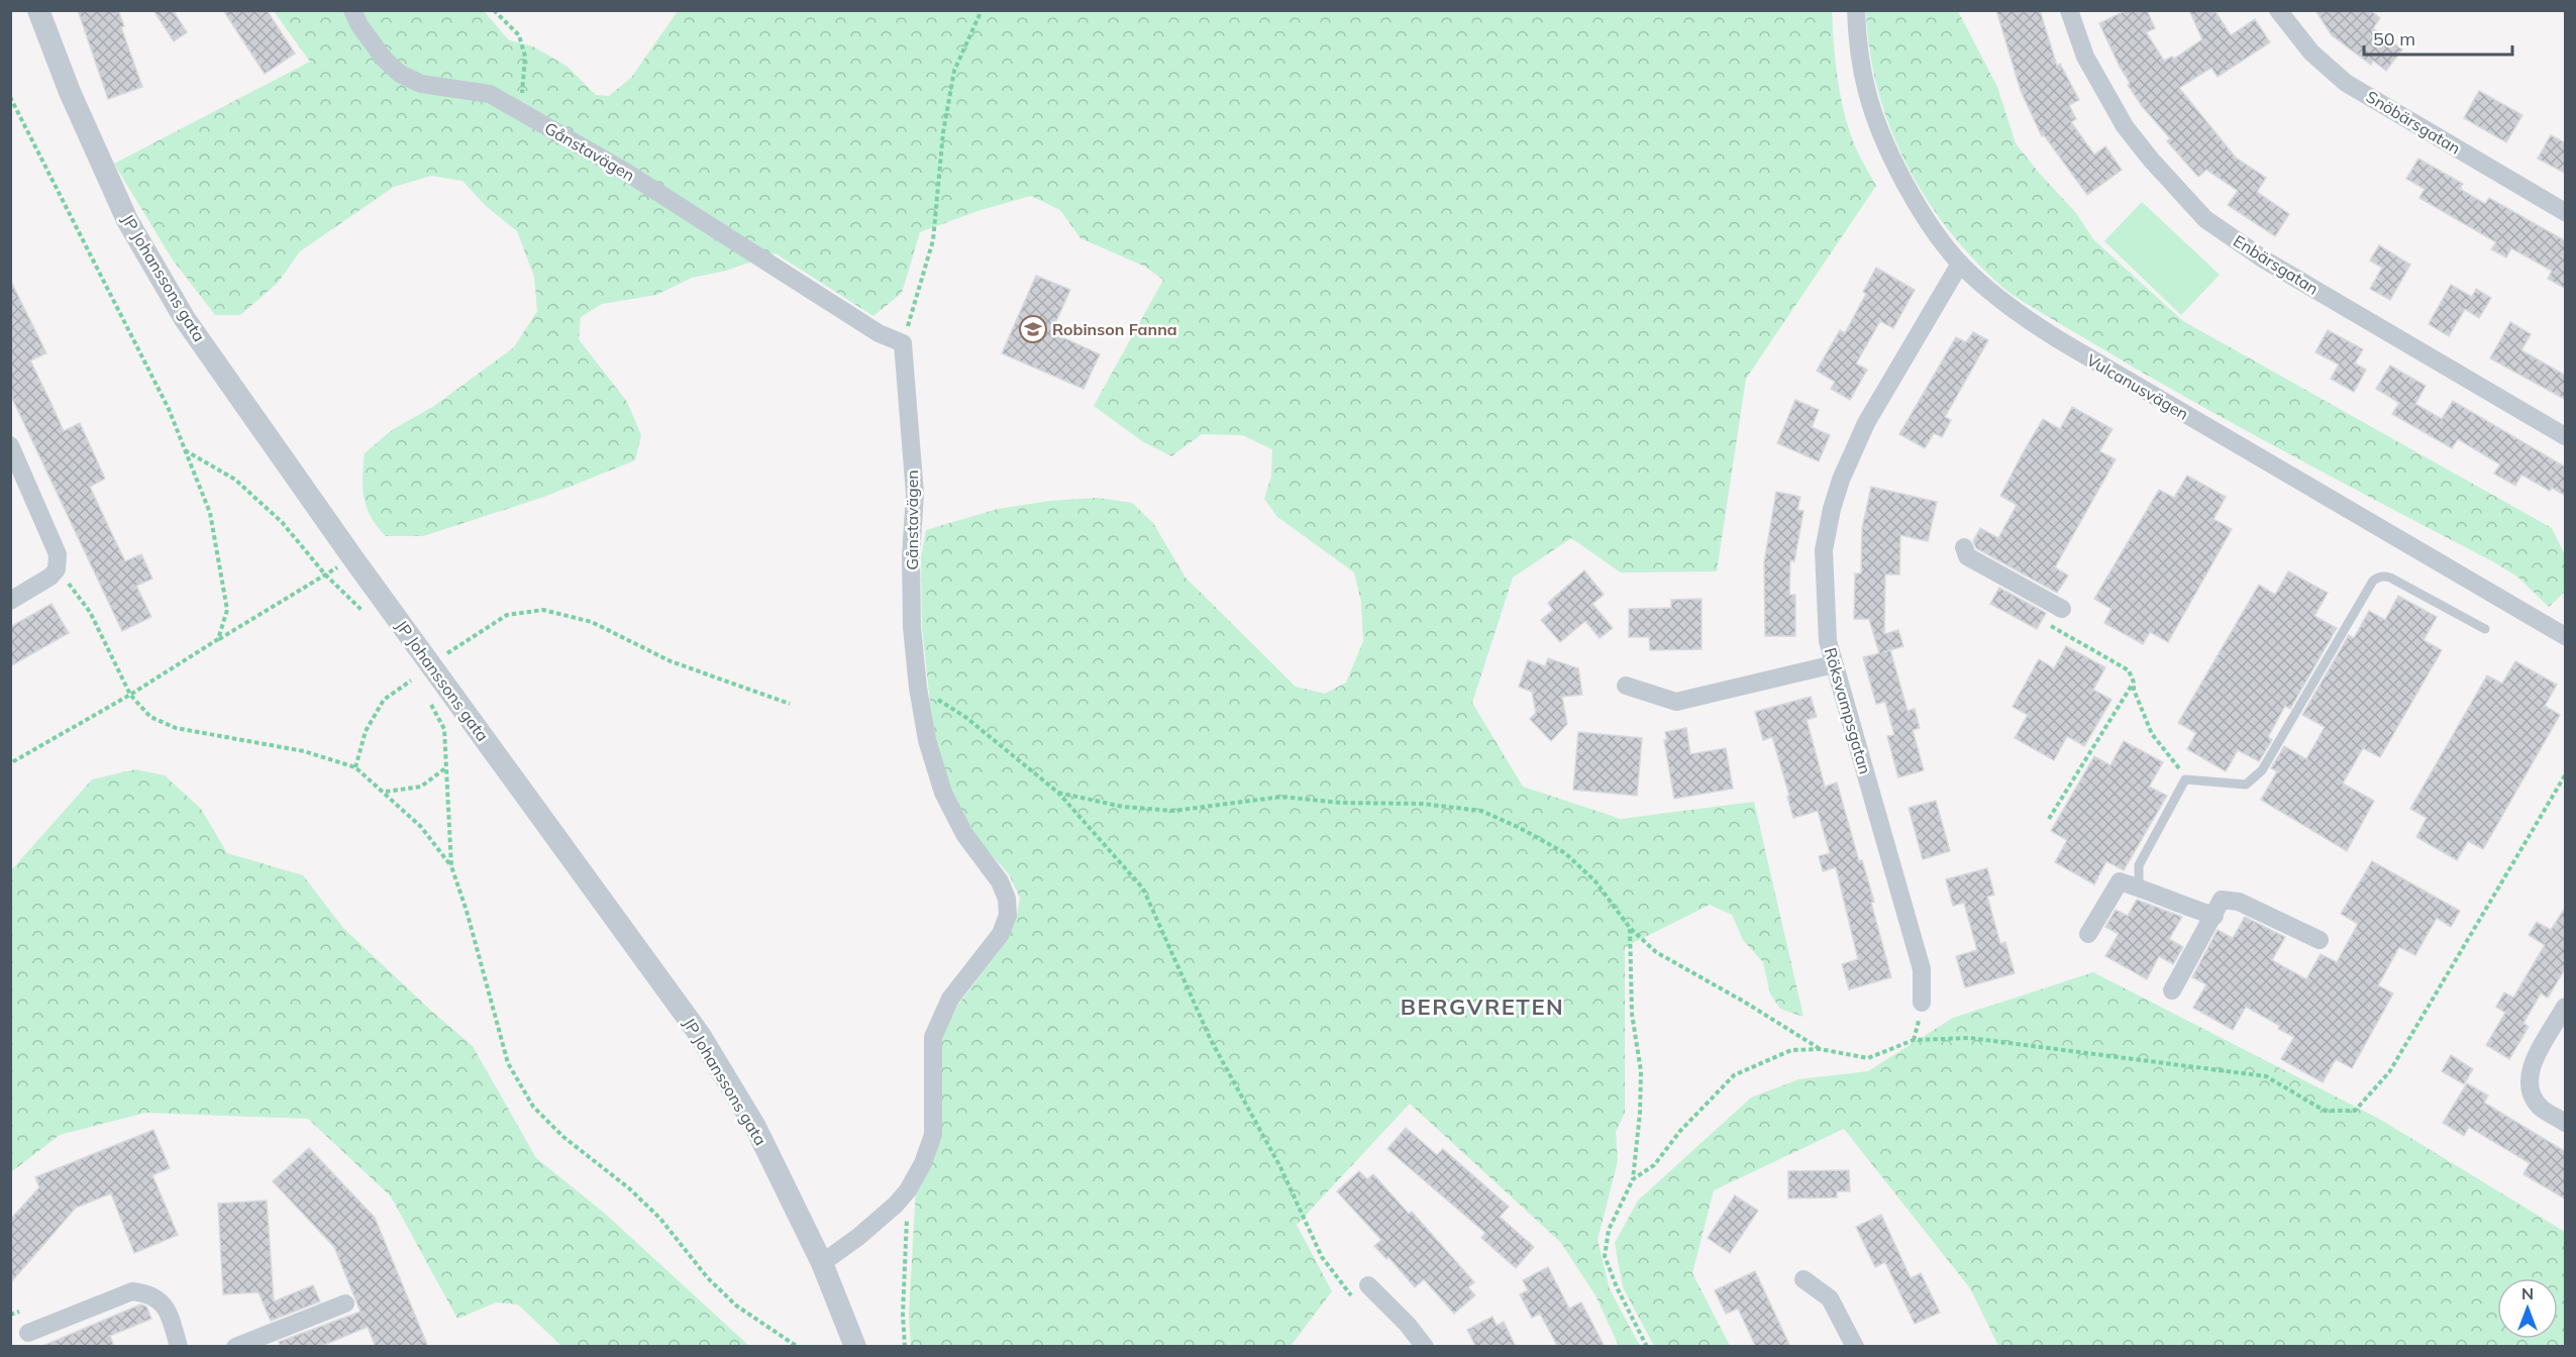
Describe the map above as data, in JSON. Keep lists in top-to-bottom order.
{
  "streets": {
    "street": [
      "Snöbärsgatan",
      "Gånstavägen",
      "Enbärsgatan",
      "JP Johanssons gata",
      "Vulcanusvägen",
      "Röksvampsgatan"
    ]
  },
  "crossings": [
    ["Gånstavägen", "JP Johanssons gata"],
    ["Vulcanusvägen", "Röksvampsgatan"]
  ],
  "districts": ["BERGVRETEN"],
  "places": {
    "school or university": ["Robinson Fanna"]
  },
  "scale_bar": "50 m",
  "north": "top"
}
